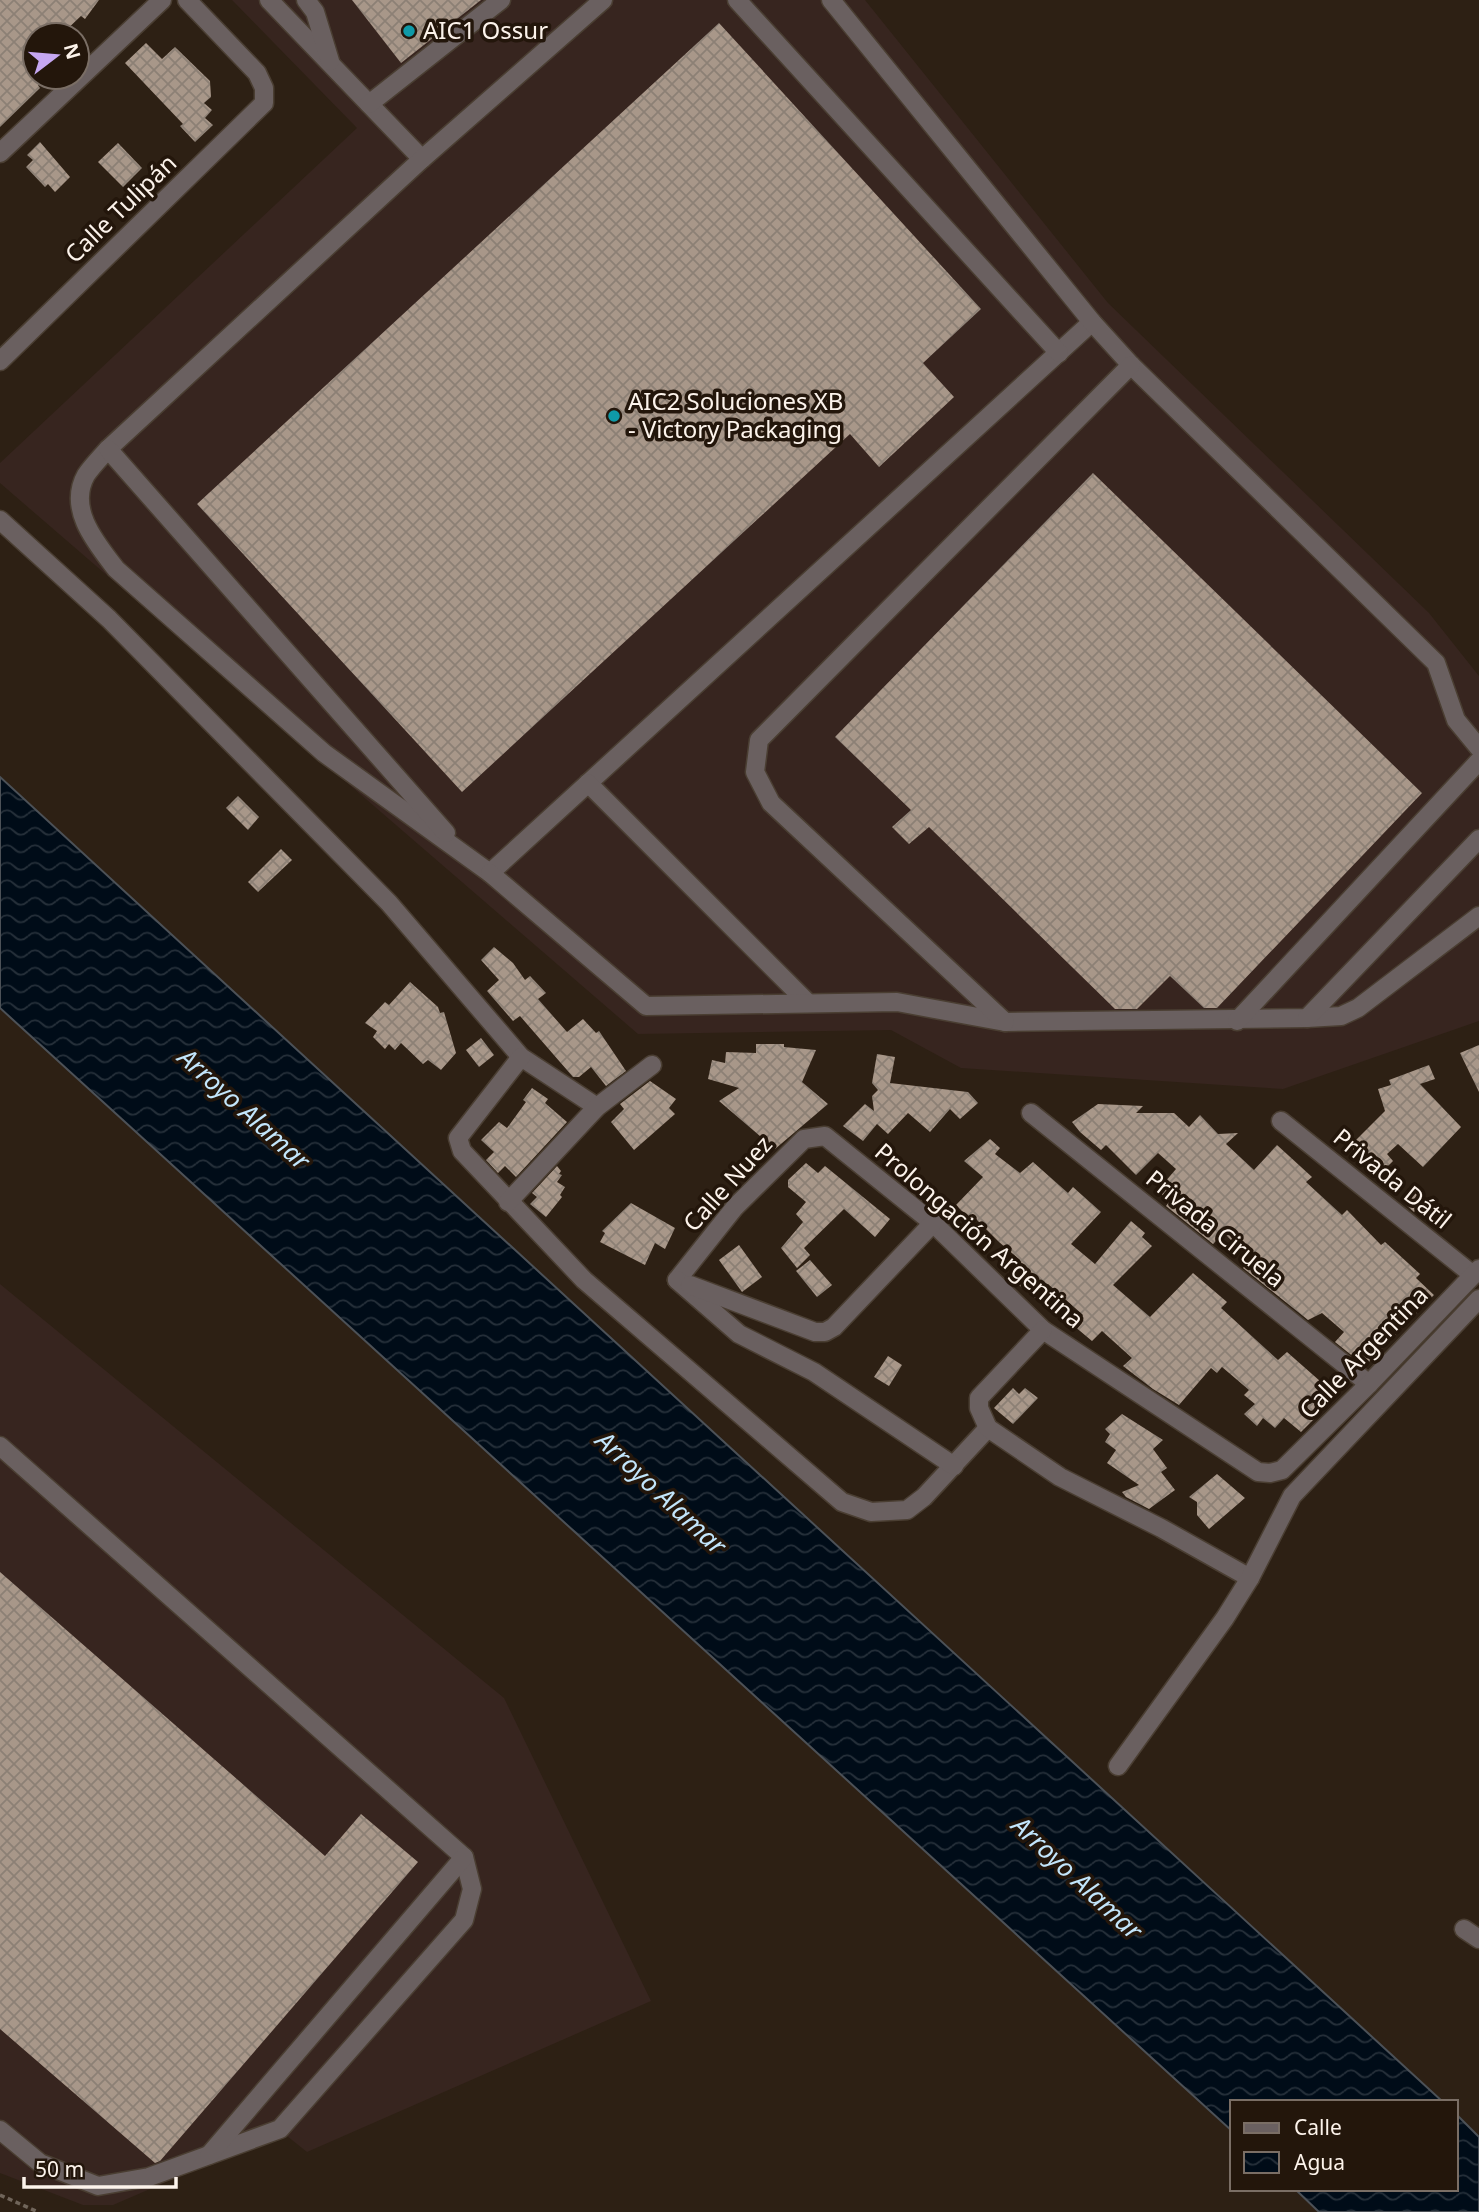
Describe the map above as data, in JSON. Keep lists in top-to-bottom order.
{
  "streets": {
    "street": [
      "Calle Tulipán",
      "Privada Dátil",
      "Calle Nuez",
      "Privada Ciruela",
      "Prolongación Argentina",
      "Calle Argentina"
    ]
  },
  "crossings": [
    ["Privada Dátil", "Calle Argentina"],
    ["Calle Nuez", "Prolongación Argentina"],
    ["Privada Ciruela", "Calle Argentina"],
    ["Prolongación Argentina", "Calle Argentina"]
  ],
  "water": ["Arroyo Alamar"],
  "places": ["AIC1 Ossur", "AIC2 Soluciones XB - Victory Packaging"],
  "legend": ["Calle", "Agua"],
  "scale_bar": "50 m",
  "north": "right"
}
